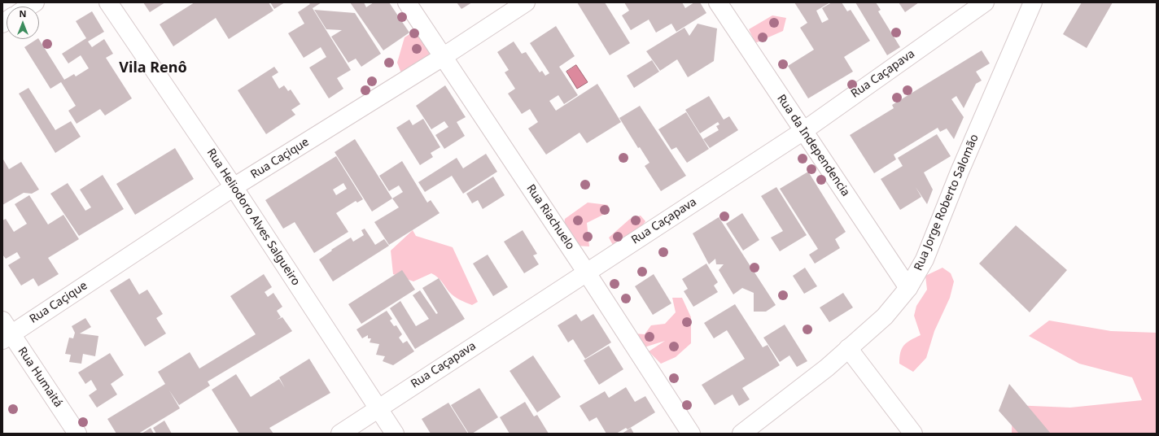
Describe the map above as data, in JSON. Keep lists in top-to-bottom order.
{
  "streets": {
    "street": [
      "Rua Caçapava",
      "Rua da Independencia",
      "Rua Caçique",
      "Rua Jorge Roberto Salomão",
      "Rua Heliodoro Alves Salgueiro",
      "Rua Riachuelo",
      "Rua Humaitá"
    ]
  },
  "crossings": [
    ["Rua Caçapava", "Rua da Independencia"],
    ["Rua Caçapava", "Rua Heliodoro Alves Salgueiro"],
    ["Rua Caçapava", "Rua Riachuelo"],
    ["Rua da Independencia", "Rua Jorge Roberto Salomão"],
    ["Rua Caçique", "Rua Heliodoro Alves Salgueiro"],
    ["Rua Caçique", "Rua Riachuelo"],
    ["Rua Caçique", "Rua Humaitá"]
  ],
  "districts": ["Vila Renô"],
  "north": "top"
}
